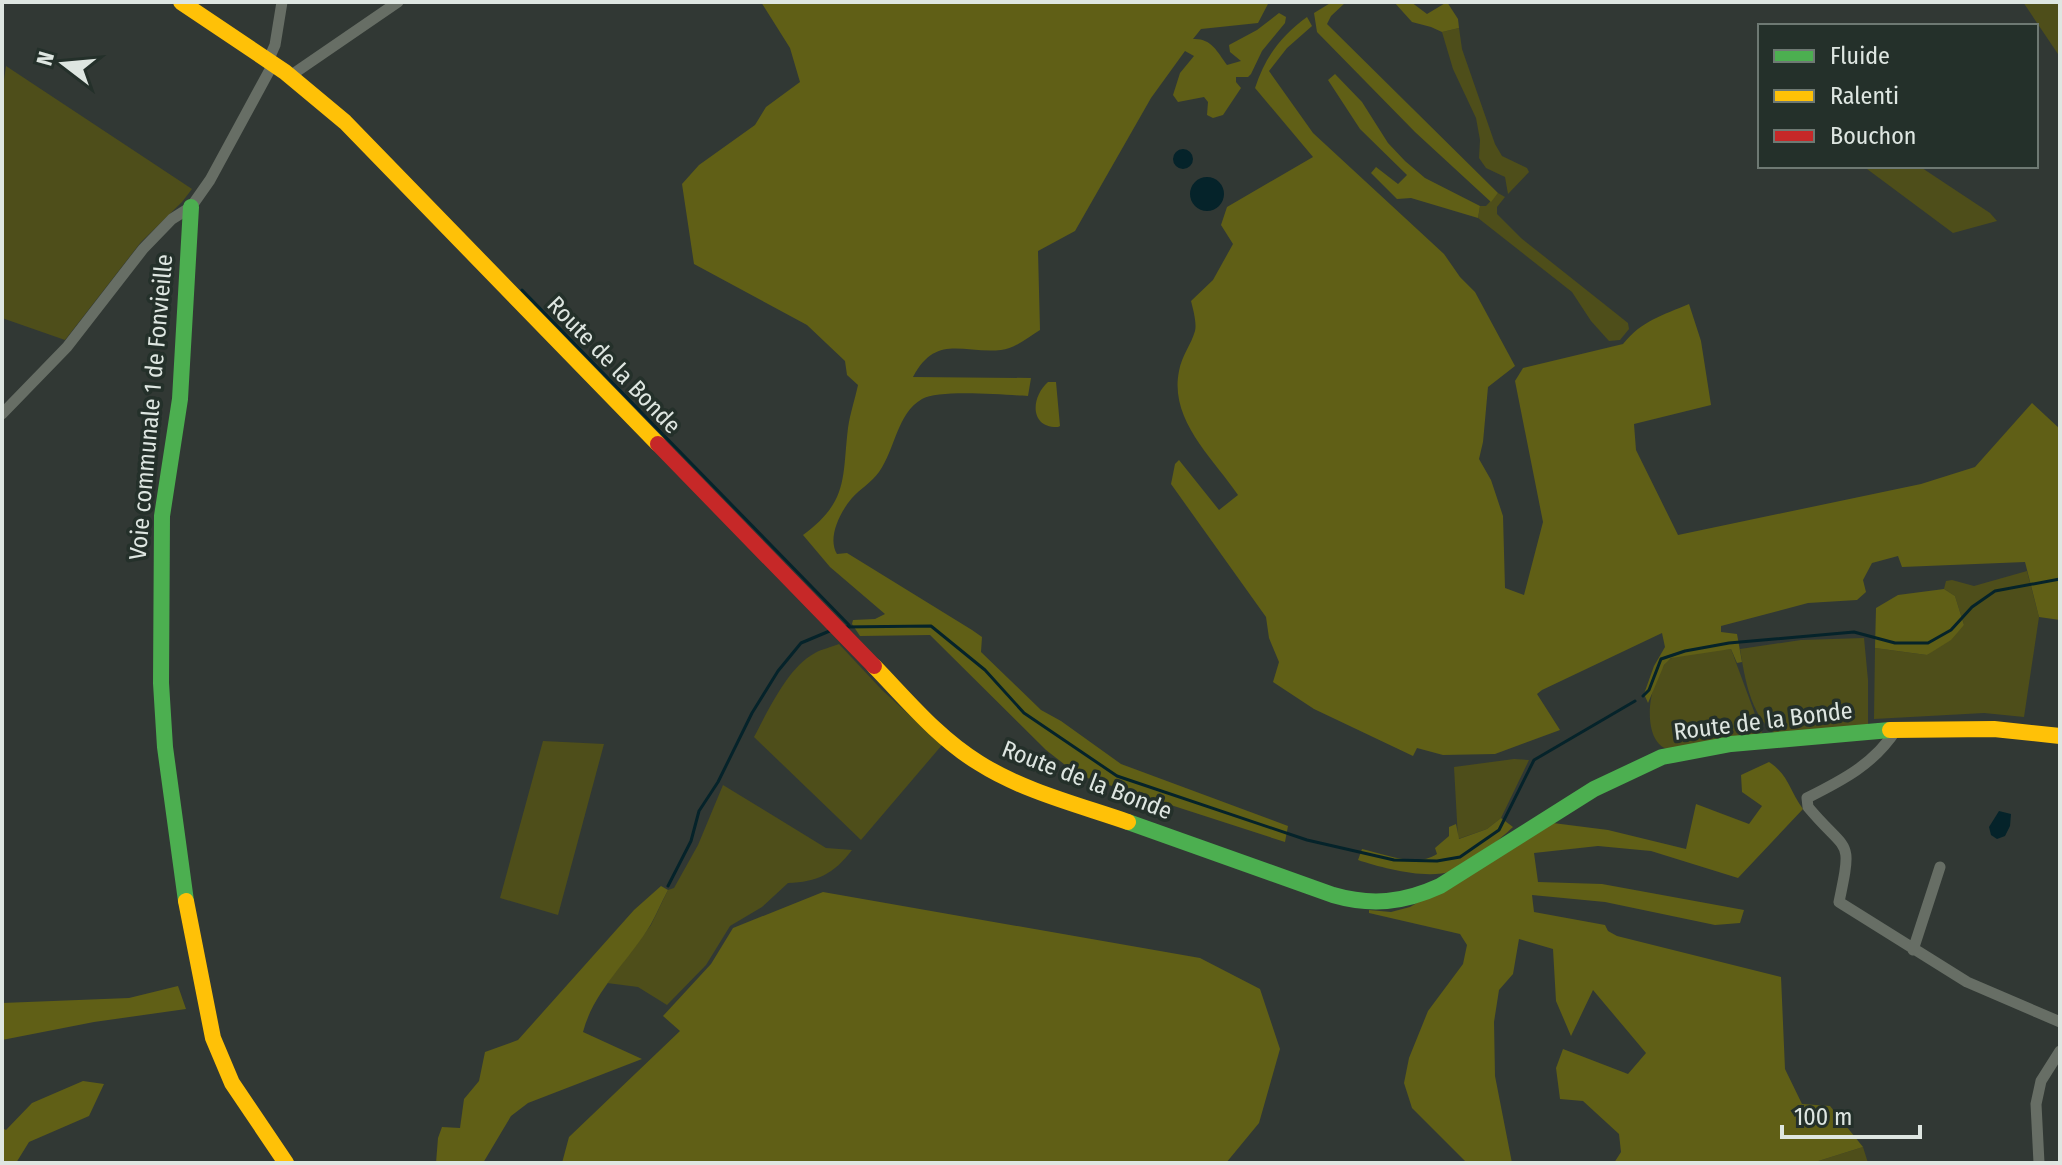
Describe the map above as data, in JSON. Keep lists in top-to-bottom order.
{
  "streets": {
    "main road": ["Route de la Bonde", "Voie communale 1 de Fonvieille"]
  },
  "legend": ["Fluide", "Ralenti", "Bouchon"],
  "scale_bar": "100 m",
  "north": "left"
}
